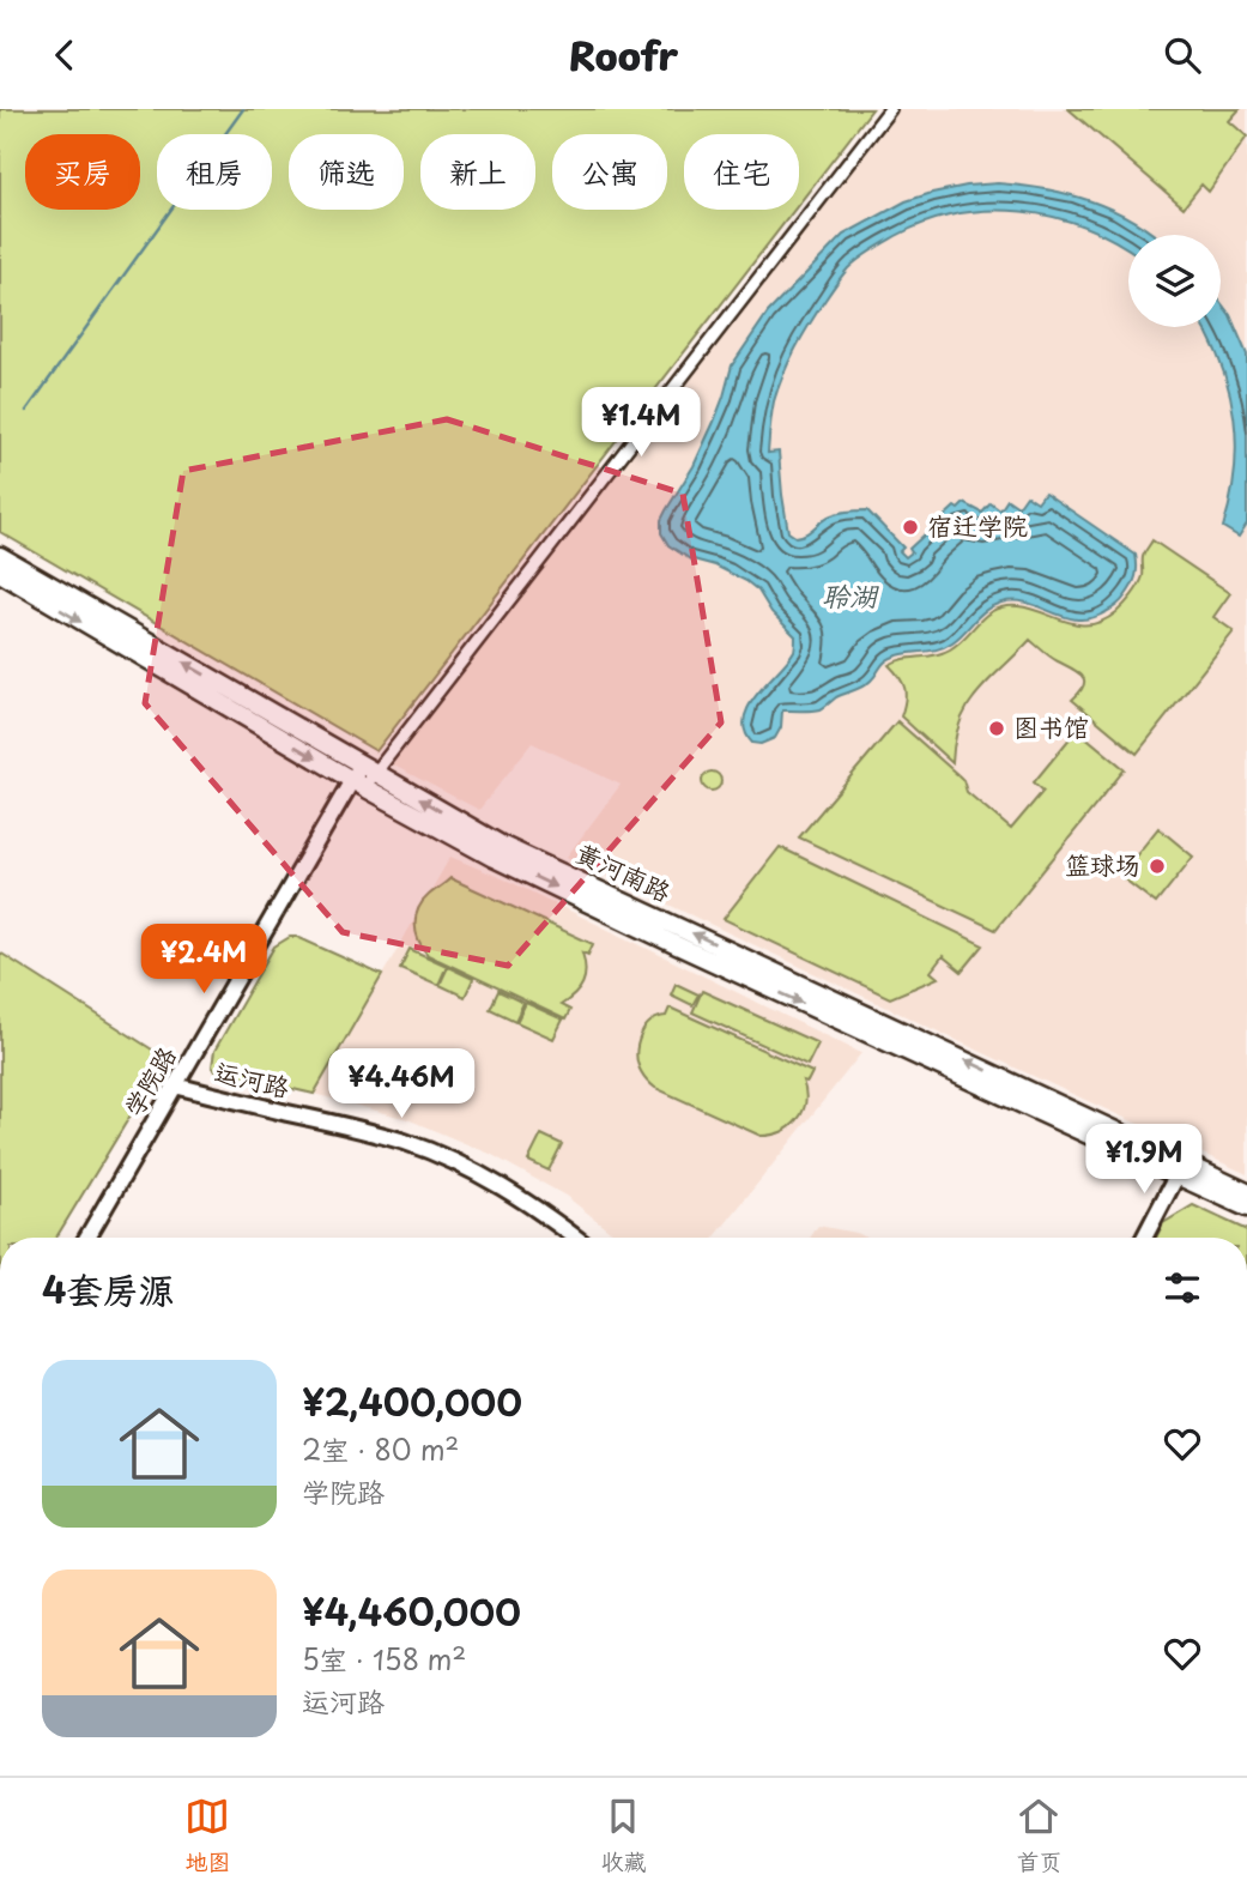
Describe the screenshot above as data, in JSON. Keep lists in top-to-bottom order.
{
  "streets": {
    "main road": ["黄河南路"],
    "street": ["运河路", "学院路"]
  },
  "crossings": [
    ["黄河南路", "学院路"],
    ["运河路", "学院路"]
  ],
  "water": ["聆湖"],
  "places": ["宿迁学院", "图书馆", "篮球场"],
  "page": {
    "header": "Roofr",
    "chip": [
      "买房",
      "租房",
      "筛选",
      "新上",
      "公寓",
      "住宅"
    ],
    "price": [
      "¥1.4M",
      "¥2.4M",
      "¥4.46M",
      "¥1.9M"
    ],
    "heading": "4套房源",
    "list": [
      {
        "name": "¥2,400,000",
        "note": "2室 · 80 m² · 学院路"
      },
      {
        "name": "¥4,460,000",
        "note": "5室 · 158 m² · 运河路"
      }
    ],
    "tabs": ["地图", "收藏", "首页"]
  }
}
